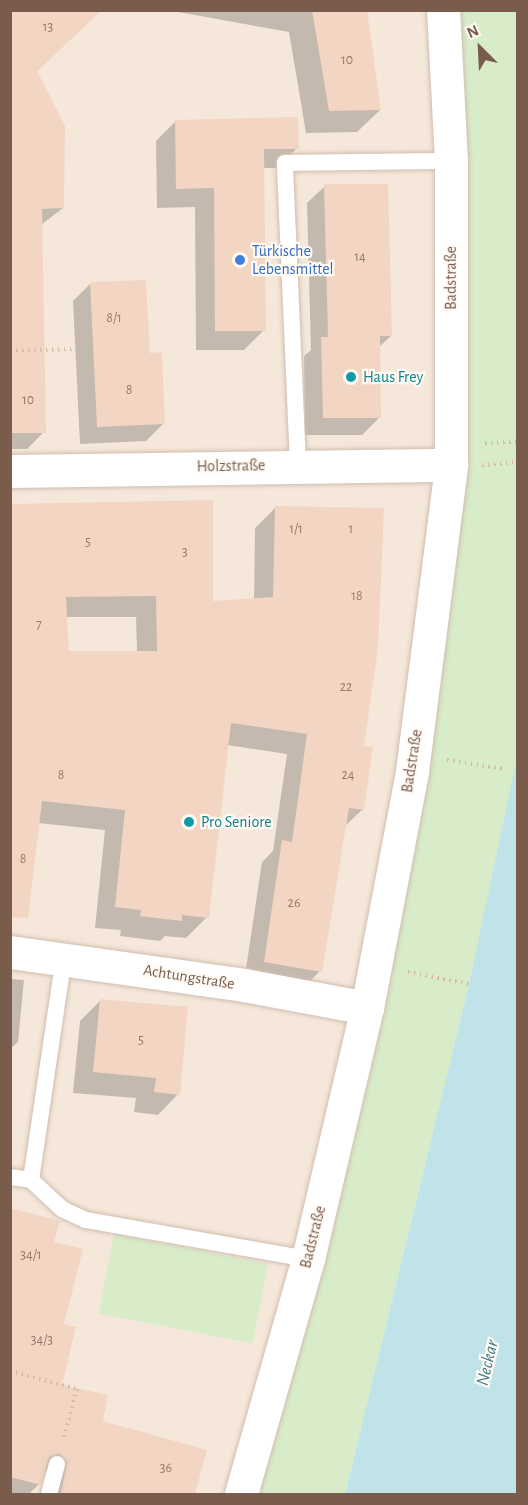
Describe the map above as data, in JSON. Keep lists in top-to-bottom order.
{
  "streets": {
    "street": ["Badstraße", "Holzstraße", "Achtungstraße"]
  },
  "crossings": [
    ["Badstraße", "Holzstraße"],
    ["Badstraße", "Achtungstraße"]
  ],
  "water": ["Neckar"],
  "places": ["Türkische Lebensmittel", "Haus Frey", "Pro Seniore"],
  "house_numbers": [
    "13",
    "10",
    "14",
    "8/1",
    "8",
    "10",
    "1/1",
    "1",
    "5",
    "3",
    "18",
    "7",
    "22",
    "8",
    "24",
    "8",
    "26",
    "5",
    "34/1",
    "34/3",
    "36"
  ],
  "north": "top left"
}
